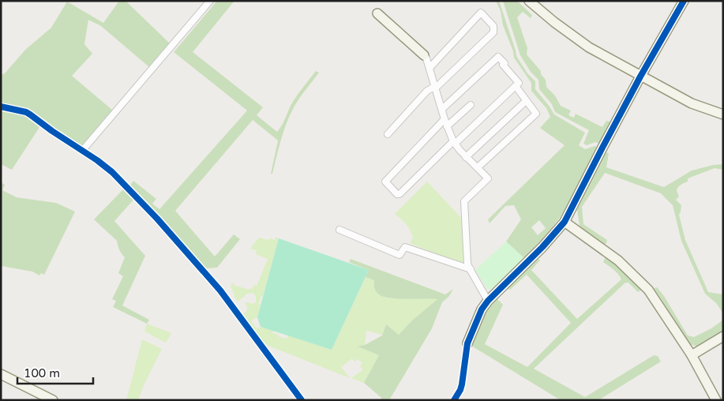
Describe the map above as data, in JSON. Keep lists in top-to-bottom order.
{
  "scale_bar": "100 m"
}
